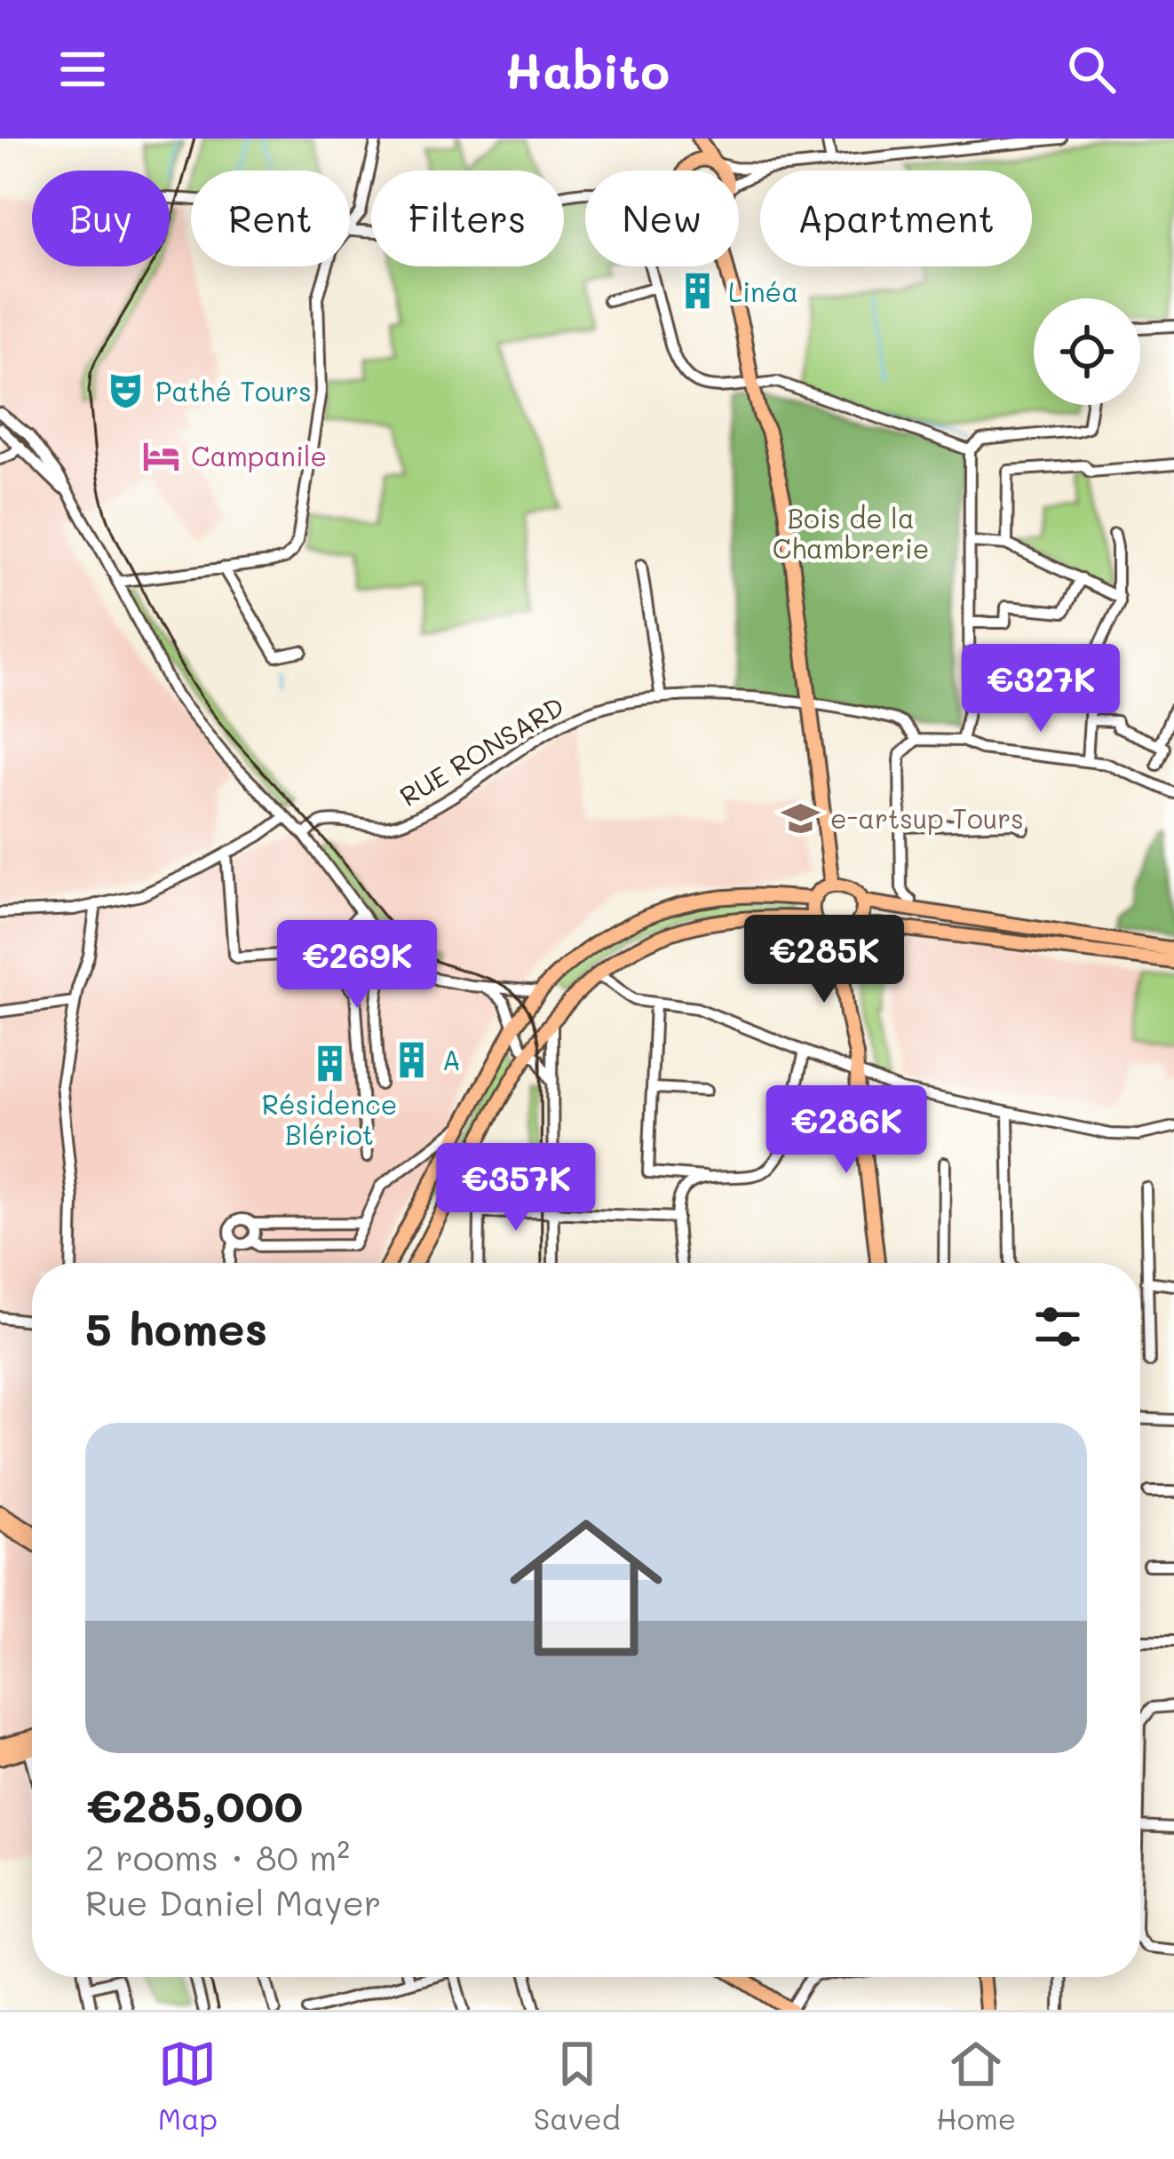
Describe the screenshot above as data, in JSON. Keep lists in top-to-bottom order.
{
  "streets": {
    "street": ["RUE RONSARD"]
  },
  "parks": ["Bois de la Chambrerie"],
  "places": {
    "building": ["Linéa", "A", "Résidence Blériot"],
    "theatre": ["Pathé Tours"],
    "hotel": ["Campanile"],
    "school or university": ["e-artsup Tours"]
  },
  "page": {
    "header": "Habito",
    "chip": [
      "Buy",
      "Rent",
      "Filters",
      "New",
      "Apartment"
    ],
    "price": [
      "€327K",
      "€285K",
      "€269K",
      "€286K",
      "€357K"
    ],
    "heading": "5 homes",
    "list": [
      {
        "name": "€285,000",
        "note": "2 rooms · 80 m² · Rue Daniel Mayer"
      }
    ],
    "tabs": ["Map", "Saved", "Home"]
  }
}
